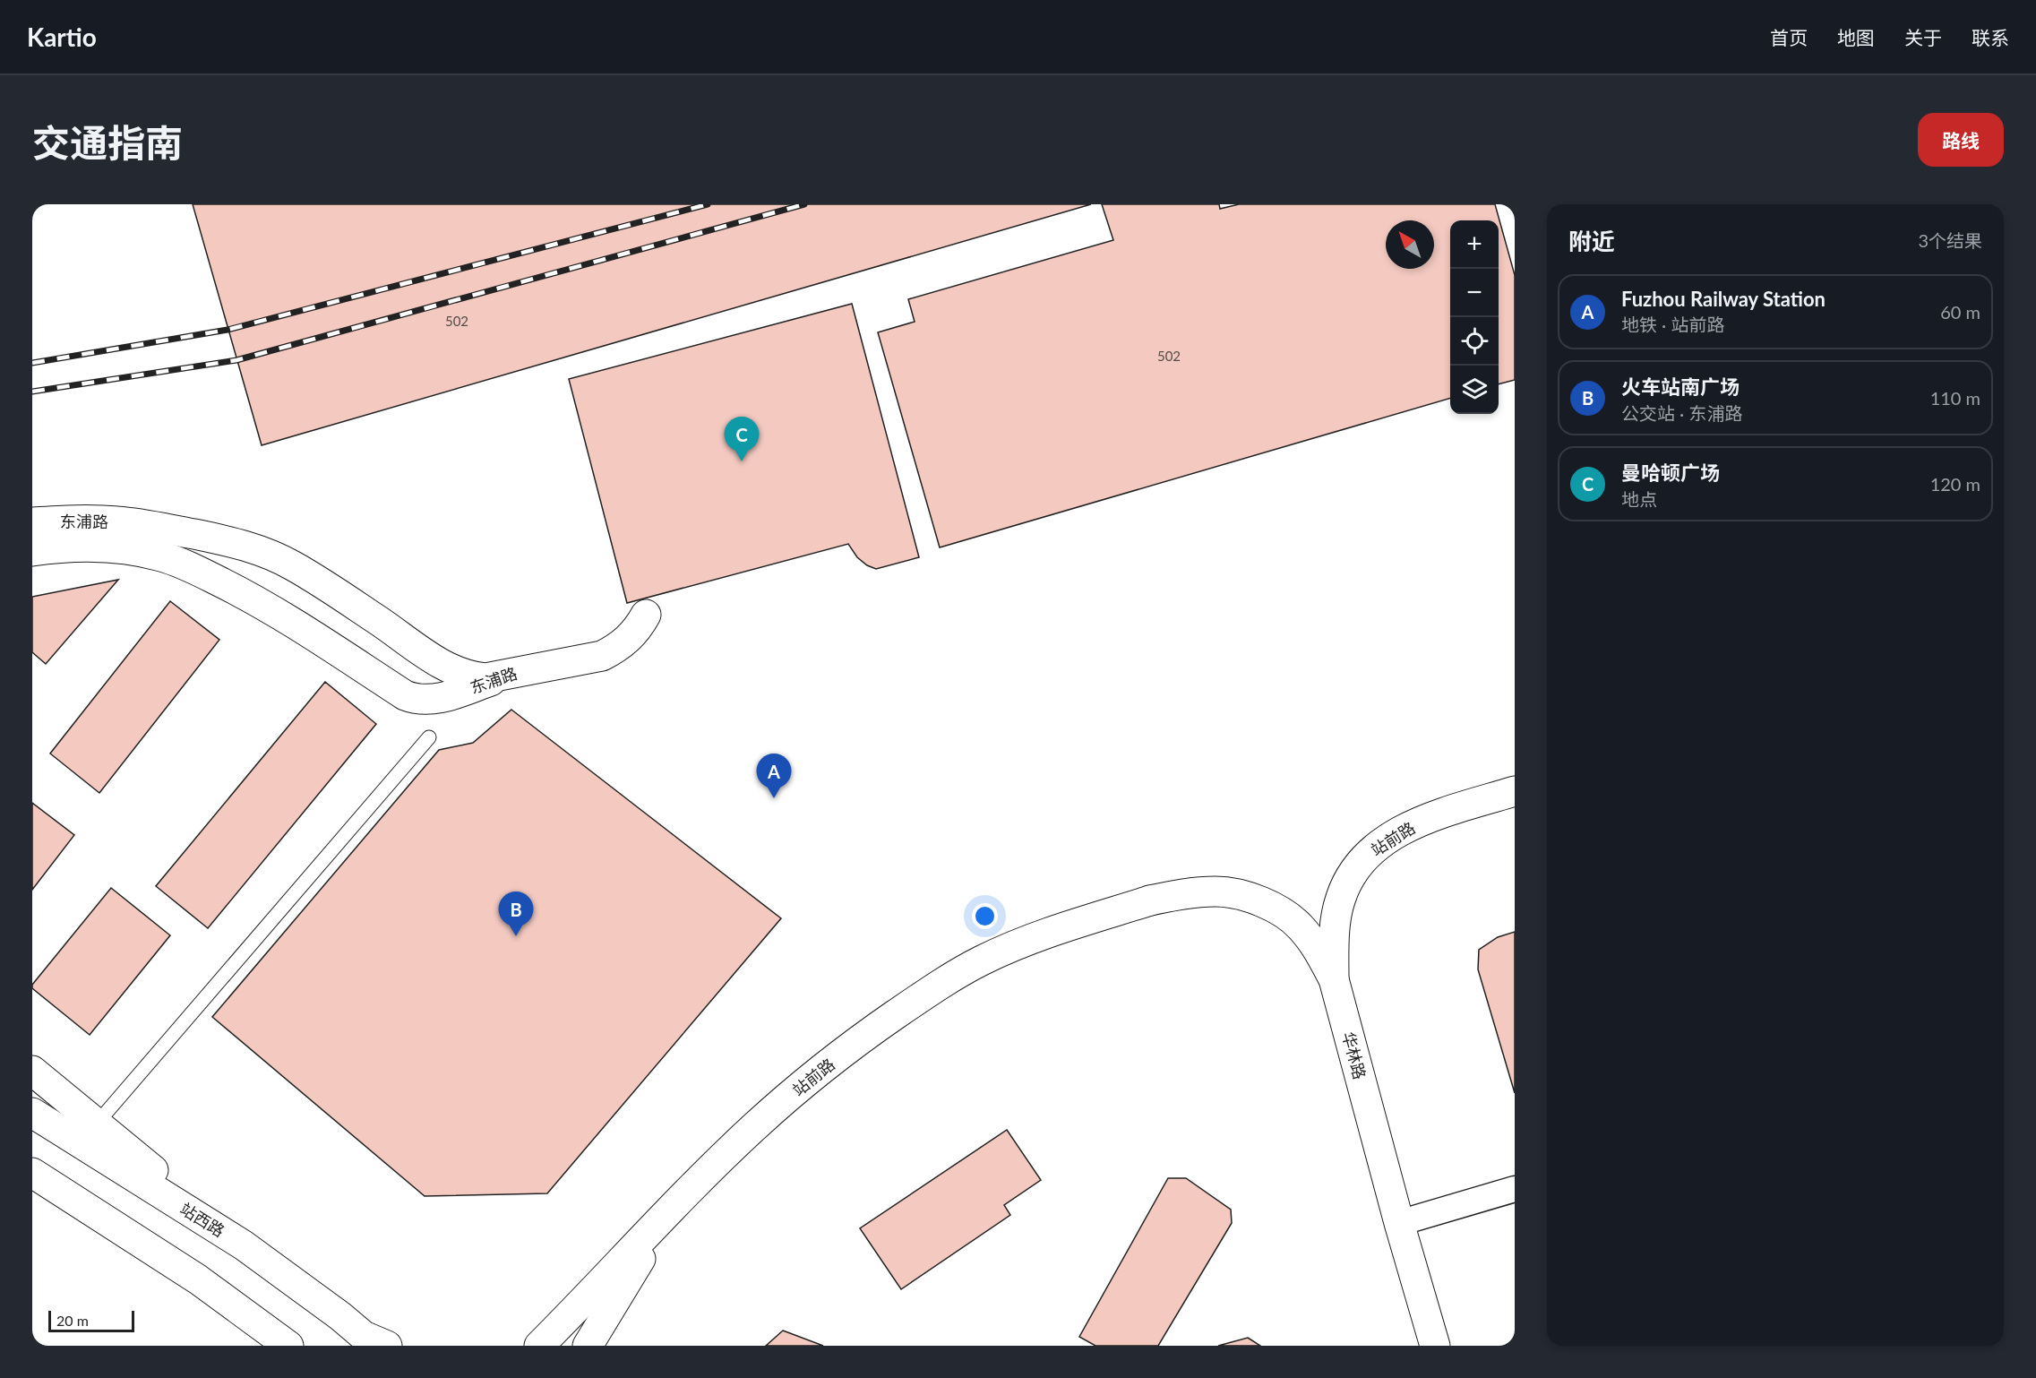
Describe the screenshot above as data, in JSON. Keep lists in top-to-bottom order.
{
  "streets": {
    "main road": [
      "东浦路",
      "站前路",
      "华林路",
      "站西路"
    ]
  },
  "crossings": [
    ["站前路", "华林路"]
  ],
  "house_numbers": ["502", "502"],
  "scale_bar": "20 m",
  "north": "top left",
  "page": {
    "header": "Kartio",
    "nav": [
      "首页",
      "地图",
      "关于",
      "联系"
    ],
    "title": "交通指南",
    "buttons": "路线",
    "heading": ["附近", "3个结果"],
    "map_buttons": ["+", "−"],
    "list": [
      {
        "mark": "A",
        "name": "Fuzhou Railway Station",
        "note": "地铁 · 站前路",
        "value": "60 m"
      },
      {
        "mark": "B",
        "name": "火车站南广场",
        "note": "公交站 · 东浦路",
        "value": "110 m"
      },
      {
        "mark": "C",
        "name": "曼哈顿广场",
        "note": "地点",
        "value": "120 m"
      }
    ],
    "pins": ["C", "A", "B"],
    "scale": "20 m"
  }
}
